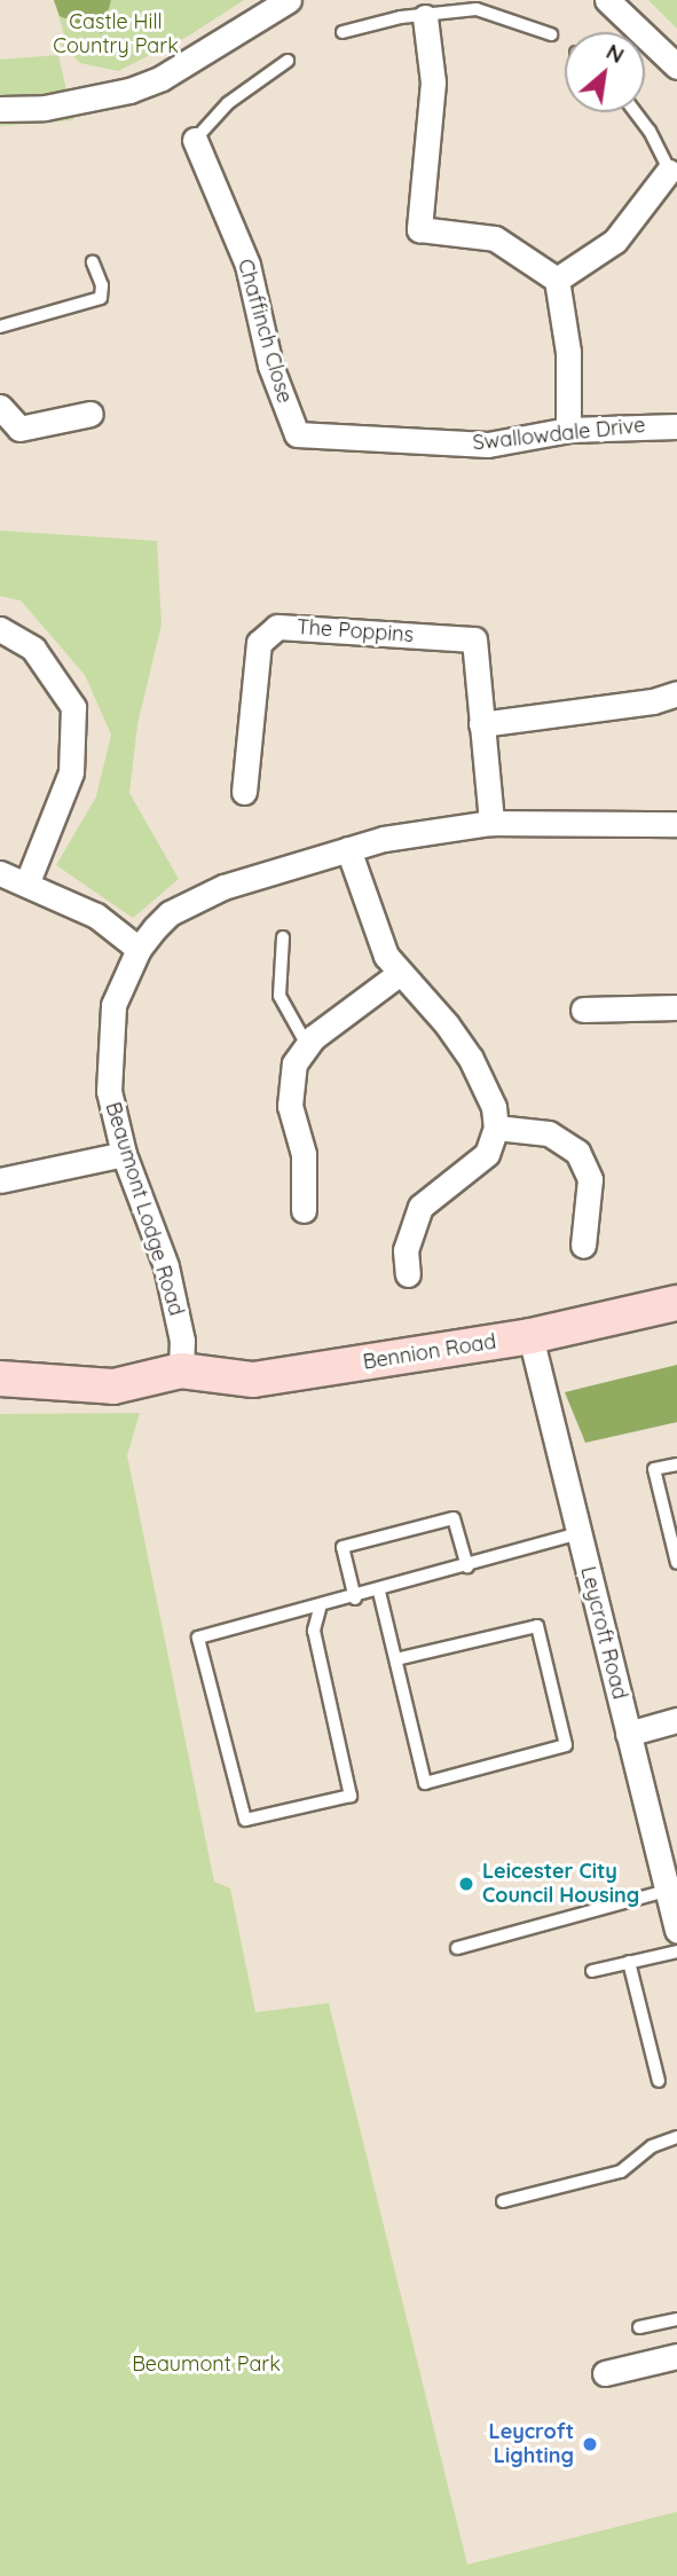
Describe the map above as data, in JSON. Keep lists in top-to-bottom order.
{
  "streets": {
    "street": [
      "Chaffinch Close",
      "Swallowdale Drive",
      "The Poppins",
      "Beaumont Lodge Road",
      "Bennion Road",
      "Leycroft Road"
    ]
  },
  "crossings": [
    ["Chaffinch Close", "Swallowdale Drive"],
    ["The Poppins", "Beaumont Lodge Road"],
    ["Beaumont Lodge Road", "Bennion Road"],
    ["Bennion Road", "Leycroft Road"]
  ],
  "parks": ["Castle Hill Country Park", "Beaumont Park"],
  "places": ["Leicester City Council Housing", "Leycroft Lighting"],
  "north": "top right"
}
